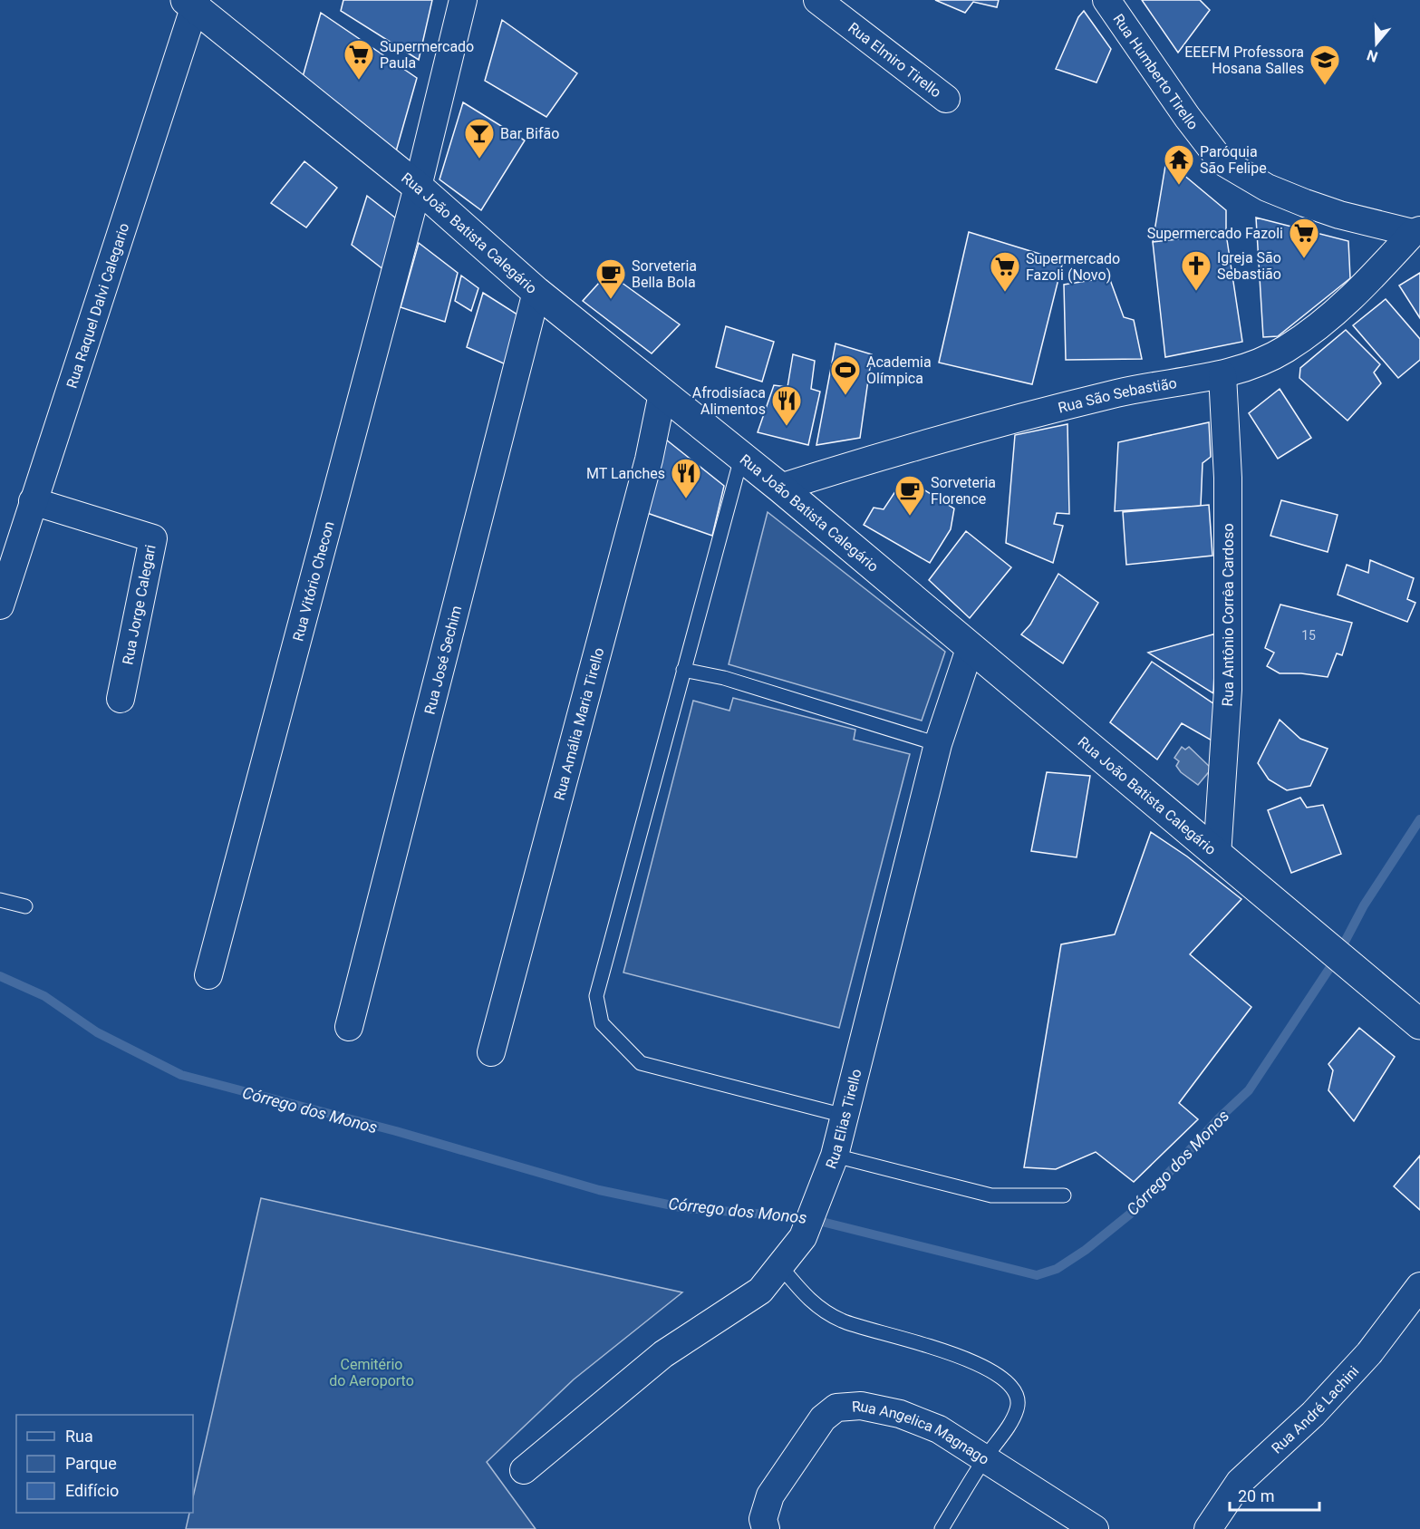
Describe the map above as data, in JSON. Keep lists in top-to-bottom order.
{
  "streets": {
    "street": [
      "Rua Elmiro Tirello",
      "Rua Humberto Tirello",
      "Rua João Batista Calegário",
      "Rua Raquel Dalvi Calegario",
      "Rua São Sebastião",
      "Rua Vitório Checon",
      "Rua Jorge Calegari",
      "Rua Antônio Corrêa Cardoso",
      "Rua José Sechim",
      "Rua Amália Maria Tirello",
      "Rua Elias Tirello",
      "Rua André Lachini",
      "Rua Angelica Magnago"
    ]
  },
  "crossings": [
    ["Rua Humberto Tirello", "Rua São Sebastião"],
    ["Rua João Batista Calegário", "Rua Raquel Dalvi Calegario"],
    ["Rua João Batista Calegário", "Rua São Sebastião"],
    ["Rua João Batista Calegário", "Rua Vitório Checon"],
    ["Rua João Batista Calegário", "Rua Antônio Corrêa Cardoso"],
    ["Rua João Batista Calegário", "Rua José Sechim"],
    ["Rua João Batista Calegário", "Rua Amália Maria Tirello"],
    ["Rua João Batista Calegário", "Rua Elias Tirello"],
    ["Rua Raquel Dalvi Calegario", "Rua Jorge Calegari"],
    ["Rua São Sebastião", "Rua Antônio Corrêa Cardoso"]
  ],
  "water": ["Córrego dos Monos"],
  "parks": ["Cemitério do Aeroporto"],
  "places": {
    "supermarket": ["Supermercado Paula", "Supermercado Fazoli", "Supermercado Fazoli (Novo)"],
    "school or university": ["EEEFM Professora Hosana Salles"],
    "bar": ["Bar Bifão"],
    "temple": ["Paróquia São Felipe"],
    "church": ["Igreja São Sebastião"],
    "cafe": ["Sorveteria Bella Bola", "Sorveteria Florence"],
    "sports": ["Academia Olímpica"],
    "restaurant": ["Afrodisíaca Alimentos", "MT Lanches"]
  },
  "house_numbers": ["15"],
  "legend": ["Rua", "Parque", "Edifício"],
  "scale_bar": "20 m",
  "north": "bottom"
}
